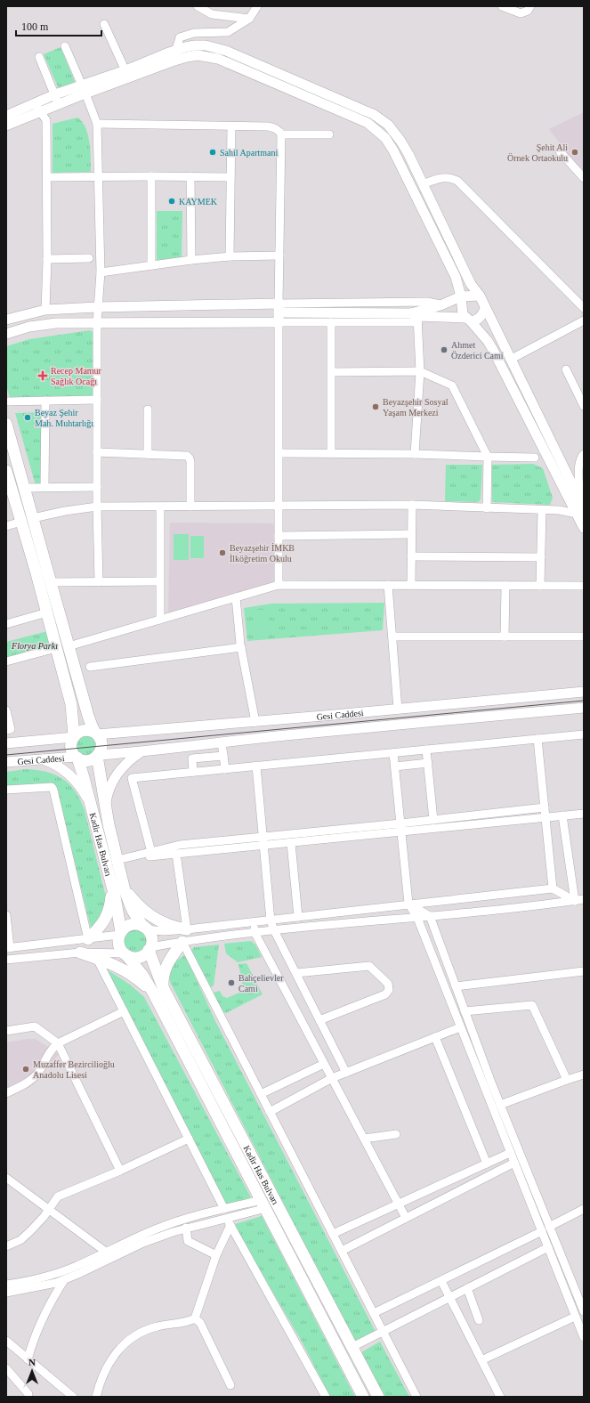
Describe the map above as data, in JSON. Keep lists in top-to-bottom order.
{
  "streets": {
    "highway": ["Kadir Has Bulvarı"],
    "main road": ["Gesi Caddesi"]
  },
  "crossings": [
    ["Gesi Caddesi", "Kadir Has Bulvarı"]
  ],
  "parks": ["Florya Parkı"],
  "places": {
    "other": [
      "Sahil Apartmani",
      "Şehit Ali Örnek Ortaokulu",
      "KAYMEK",
      "Ahmet Özderici Cami",
      "Beyazşehir Sosyal Yaşam Merkezi",
      "Beyaz Şehir Mah. Muhtarlığı",
      "Beyazşehir İMKB İlköğretim Okulu",
      "Bahçelievler Cami",
      "Muzaffer Bezircilioğlu Anadolu Lisesi"
    ],
    "health": ["Recep Mamur Sağlık Ocağı"]
  },
  "scale_bar": "100 m",
  "north": "top"
}
